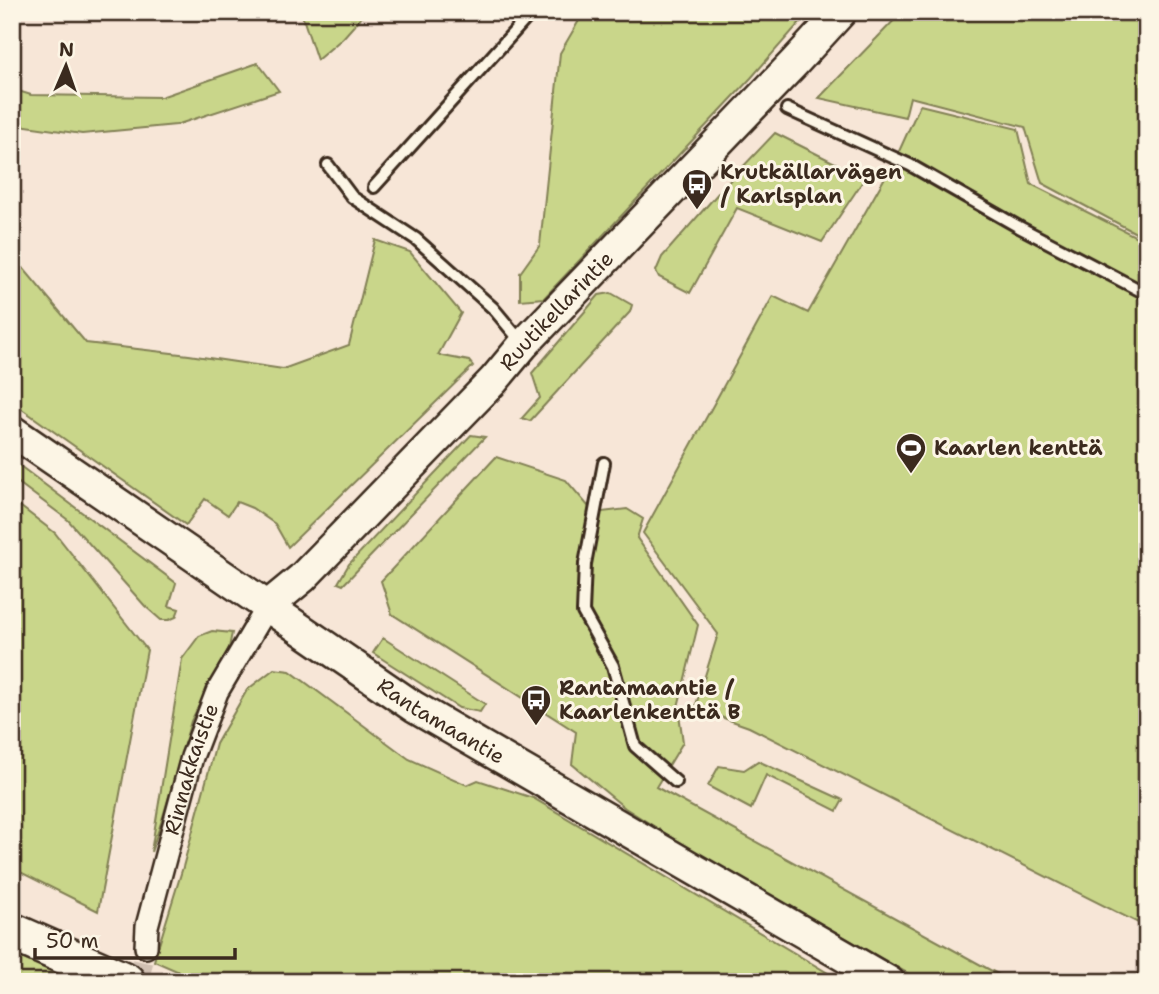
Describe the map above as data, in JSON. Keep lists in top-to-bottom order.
{
  "streets": {
    "main road": ["Ruutikellarintie", "Rantamaantie"],
    "street": ["Rinnakkaistie"]
  },
  "crossings": [
    ["Ruutikellarintie", "Rantamaantie"],
    ["Ruutikellarintie", "Rinnakkaistie"],
    ["Rantamaantie", "Rinnakkaistie"]
  ],
  "places": {
    "bus stop": ["Krutkällarvägen / Karlsplan", "Rantamaantie / Kaarlenkenttä B"],
    "sports": ["Kaarlen kenttä"]
  },
  "scale_bar": "50 m",
  "north": "top"
}
